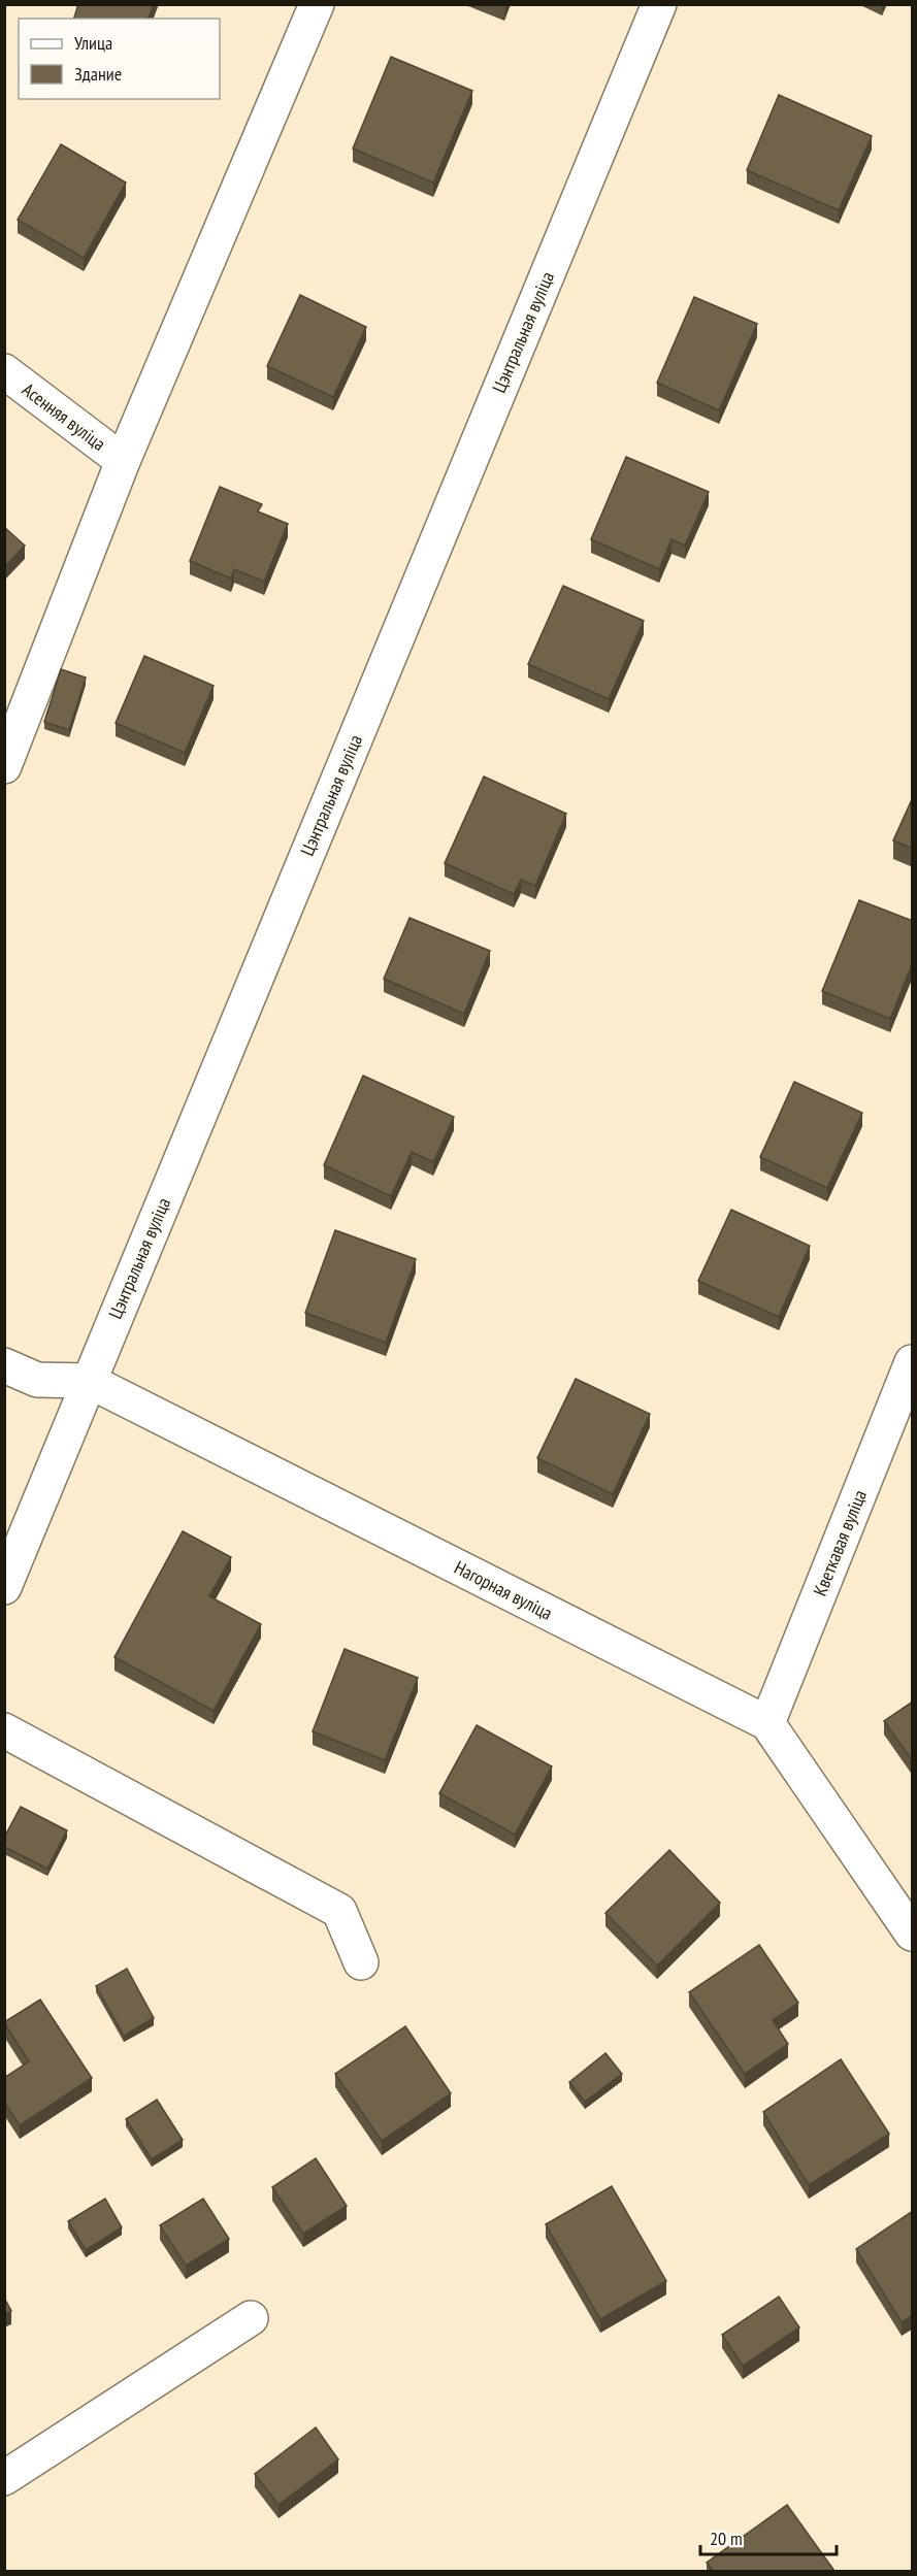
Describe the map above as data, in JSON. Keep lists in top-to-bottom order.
{
  "streets": {
    "street": [
      "Цэнтральная вуліца",
      "Асенняя вуліца",
      "Кветкавая вуліца",
      "Нагорная вуліца"
    ]
  },
  "crossings": [
    ["Цэнтральная вуліца", "Нагорная вуліца"],
    ["Кветкавая вуліца", "Нагорная вуліца"]
  ],
  "legend": ["Улица", "Здание"],
  "scale_bar": "20 m"
}
